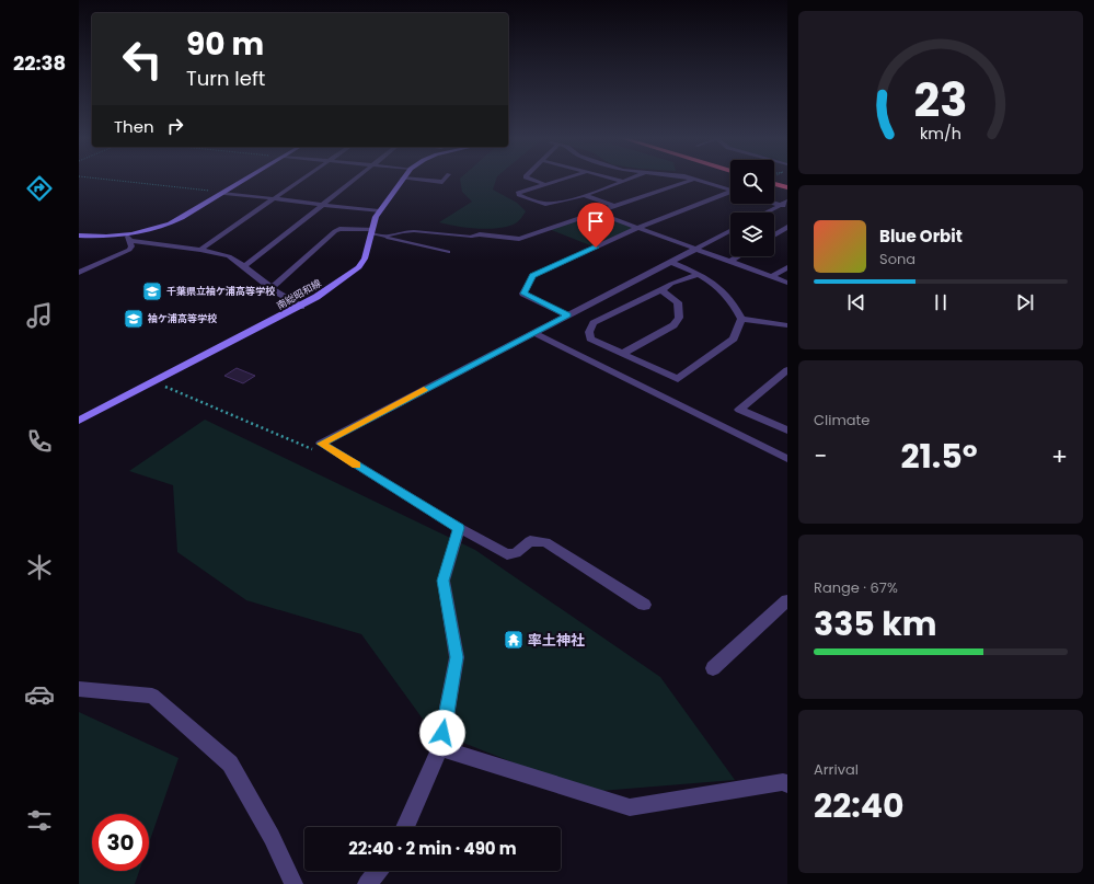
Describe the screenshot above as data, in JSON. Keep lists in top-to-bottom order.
{
  "streets": {
    "main road": ["南総昭和線"]
  },
  "places": {
    "school or university": ["千葉県立袖ケ浦高等学校", "袖ケ浦高等学校"],
    "temple": ["率土神社"]
  },
  "page": {
    "tabs": "22:38",
    "turn": ["90 m", "Turn left"],
    "then": "Then",
    "song": ["Blue Orbit", "Sona"],
    "tile": [
      "Climate",
      ["Range · 67%", "335 km"],
      ["Arrival", "22:40"]
    ],
    "heat": ["−", "21.5°", "+"],
    "limit": "30",
    "trip": "22:40 · 2 min · 490 m",
    "gauge": ["23", "km/h"]
  }
}
